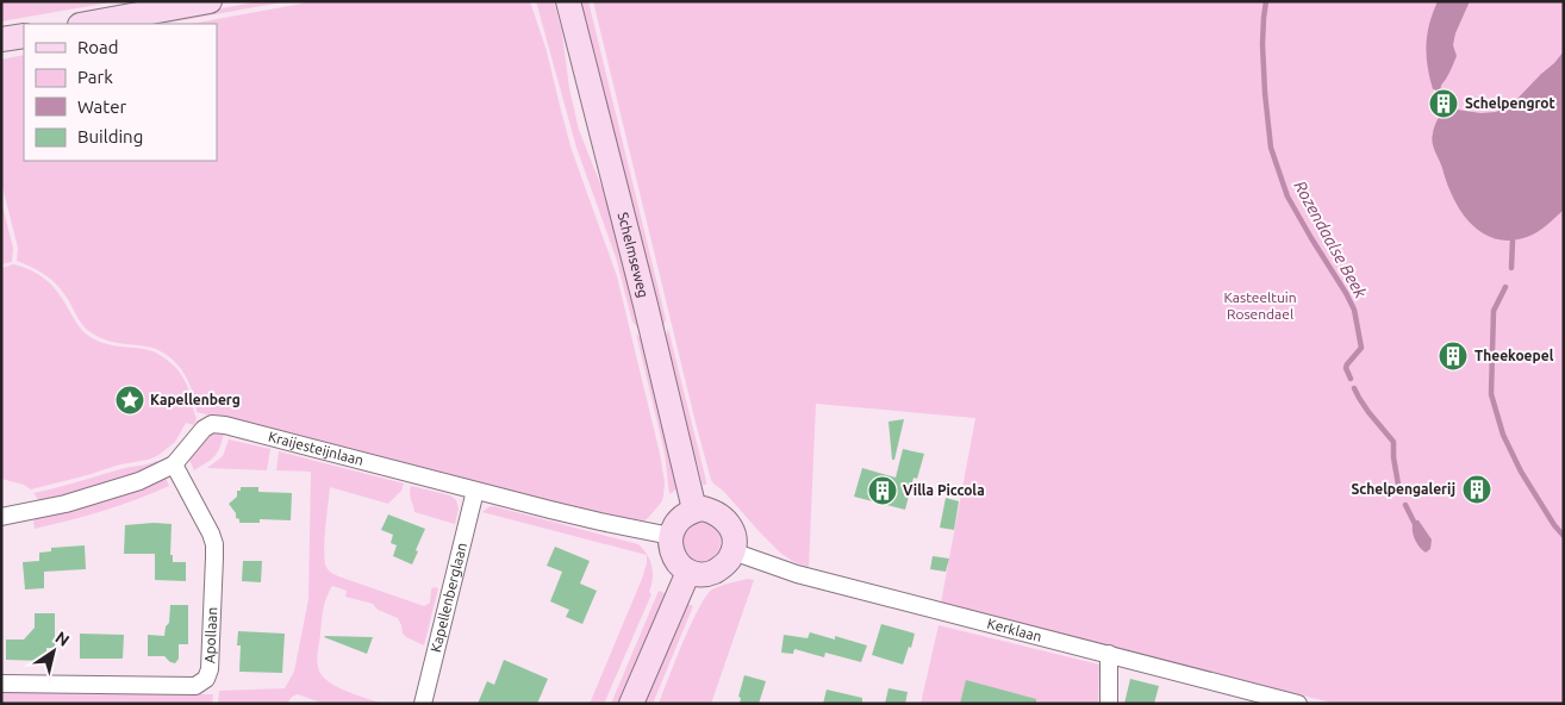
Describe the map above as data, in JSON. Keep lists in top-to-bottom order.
{
  "streets": {
    "main road": ["Schelmseweg"],
    "street": [
      "Kraijesteijnlaan",
      "Kapellenberglaan",
      "Kerklaan",
      "Apollaan"
    ]
  },
  "crossings": [
    ["Schelmseweg", "Kraijesteijnlaan"],
    ["Schelmseweg", "Kerklaan"],
    ["Kraijesteijnlaan", "Kapellenberglaan"],
    ["Kraijesteijnlaan", "Kerklaan"],
    ["Kraijesteijnlaan", "Apollaan"]
  ],
  "water": ["Rozendaalse Beek"],
  "parks": ["Kasteeltuin Rosendael"],
  "places": {
    "building": [
      "Schelpengrot",
      "Theekoepel",
      "Schelpengalerij",
      "Villa Piccola"
    ],
    "place": ["Kapellenberg"]
  },
  "legend": [
    "Road",
    "Park",
    "Water",
    "Building"
  ],
  "north": "top right"
}
